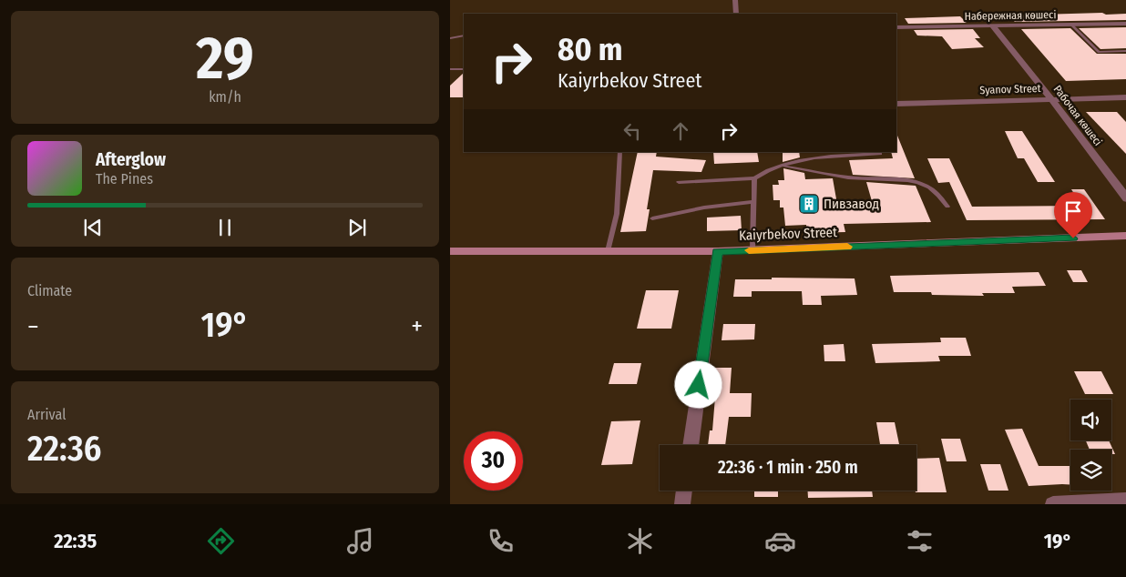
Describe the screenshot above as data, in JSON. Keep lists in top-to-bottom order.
{
  "streets": {
    "main road": ["Kaiyrbekov Street"],
    "street": ["Набережная көшесі", "Syanov Street", "Рабочая көшесі"]
  },
  "crossings": [
    ["Набережная көшесі", "Рабочая көшесі"],
    ["Syanov Street", "Рабочая көшесі"]
  ],
  "places": {
    "building": ["Пивзавод"]
  },
  "page": {
    "tile": [
      ["29", "km/h"],
      "Climate",
      ["Arrival", "22:36"]
    ],
    "turn": ["80 m", "Kaiyrbekov Street"],
    "song": ["Afterglow", "The Pines"],
    "heat": ["−", "19°", "+"],
    "limit": "30",
    "trip": "22:36 · 1 min · 250 m",
    "tabs": ["22:35", "19°"]
  }
}
